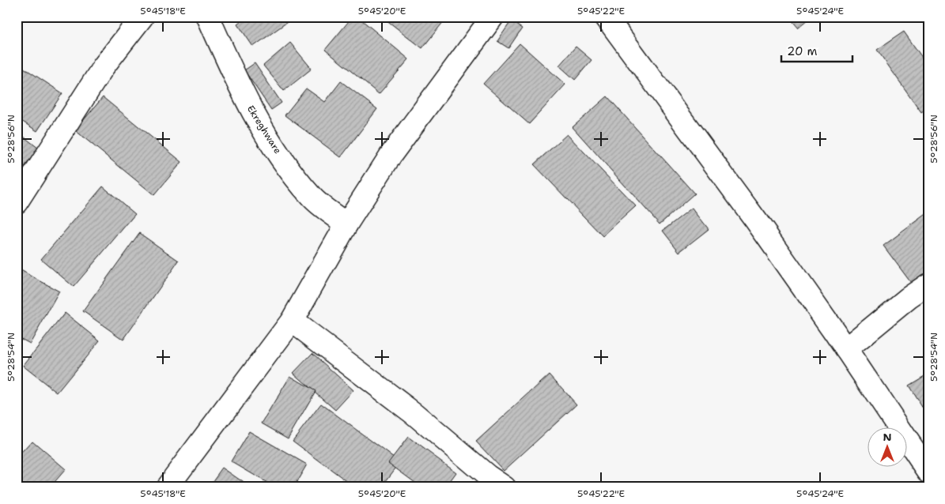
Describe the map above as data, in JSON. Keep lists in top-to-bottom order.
{
  "streets": {
    "street": ["Ekreghware"]
  },
  "scale_bar": "20 m",
  "north": "top",
  "coordinates": [
    "5°45'18\"E",
    "5°45'20\"E",
    "5°45'22\"E",
    "5°45'24\"E",
    "5°28'56\"N",
    "5°28'54\"N"
  ]
}
